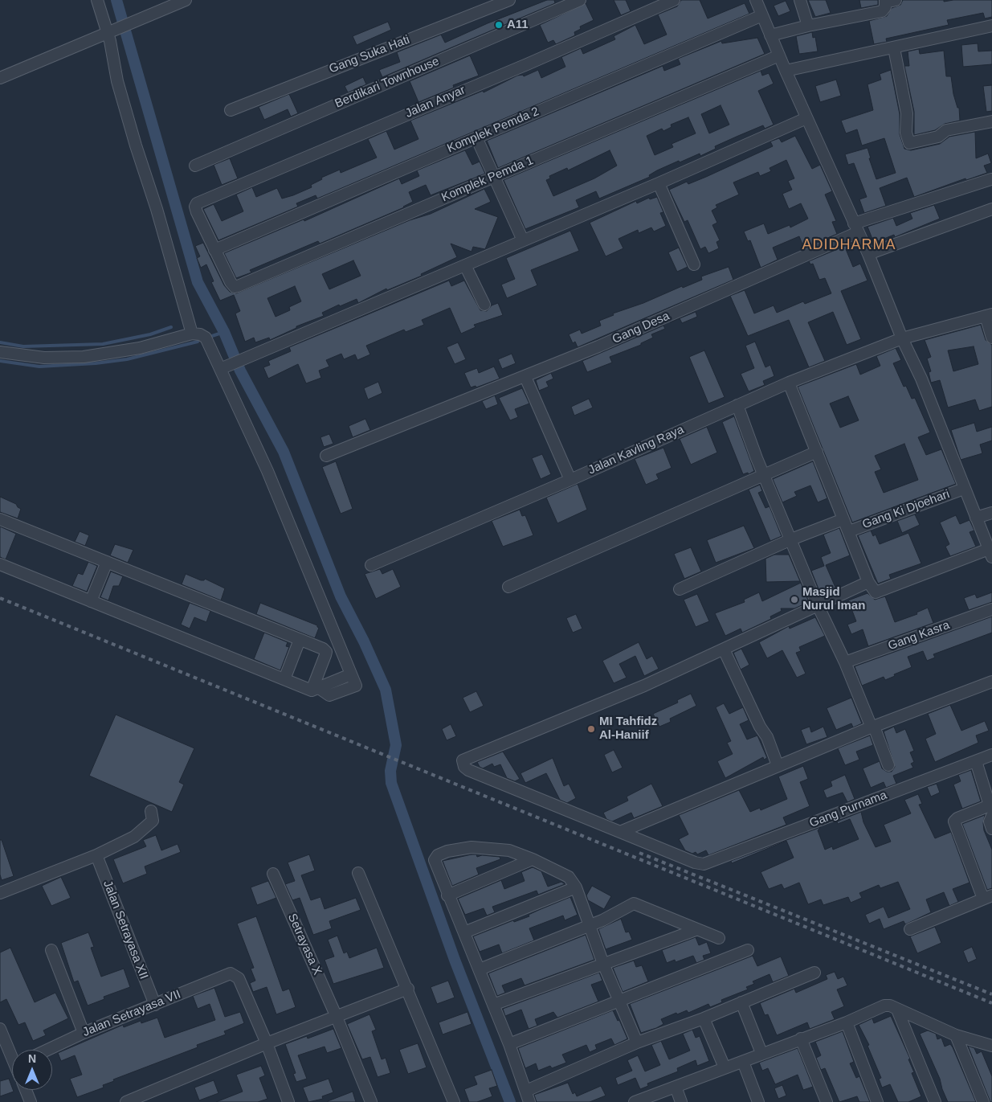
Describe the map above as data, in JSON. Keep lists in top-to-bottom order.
{
  "streets": {
    "street": [
      "Gang Suka Hati",
      "Berdikari Townhouse",
      "Jalan Anyar",
      "Komplek Pemda 2",
      "Komplek Pemda 1",
      "Gang Desa",
      "Jalan Kavling Raya",
      "Gang Ki Djoehari",
      "Gang Kasra",
      "Gang Purnama",
      "Jalan Setrayasa XII",
      "Setrayasa X",
      "Jalan Setrayasa VII"
    ]
  },
  "crossings": [
    ["Jalan Anyar", "Komplek Pemda 2"],
    ["Jalan Anyar", "Komplek Pemda 1"],
    ["Komplek Pemda 2", "Komplek Pemda 1"],
    ["Jalan Setrayasa XII", "Jalan Setrayasa VII"]
  ],
  "districts": ["ADIDHARMA"],
  "places": ["A11", "Masjid Nurul Iman", "MI Tahfidz Al-Haniif"],
  "north": "top"
}
